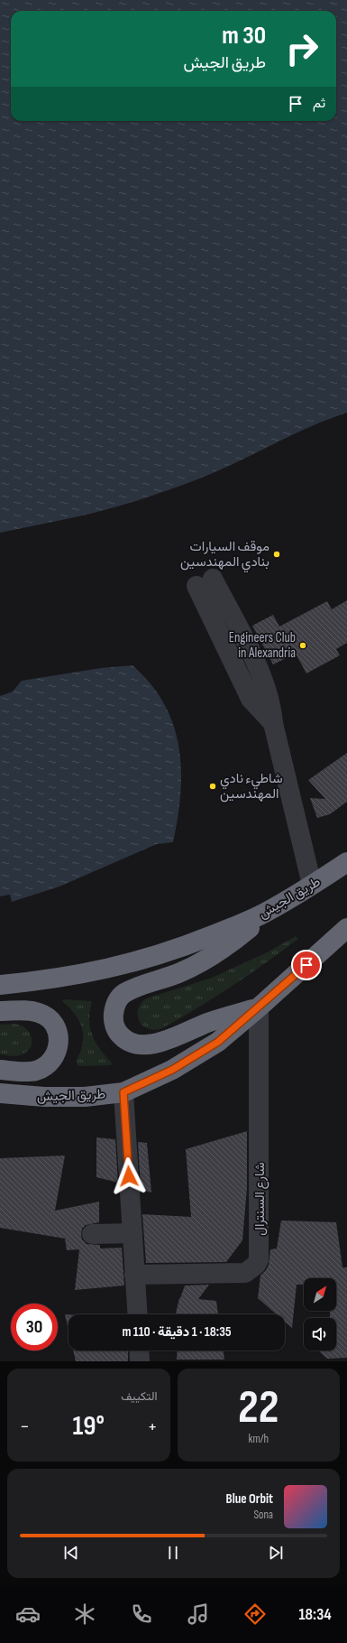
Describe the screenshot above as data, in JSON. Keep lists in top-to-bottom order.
{
  "streets": {
    "highway": ["طريق الجيش"],
    "street": ["شارع السنترال"]
  },
  "crossings": [
    ["طريق الجيش", "شارع السنترال"]
  ],
  "places": ["موقف السيارات بنادي المهندسين", "Engineers Club in Alexandria", "شاطيء نادي المهندسين"],
  "north": "top right",
  "page": {
    "turn": ["30 m", "طريق الجيش"],
    "then": "ثم",
    "limit": "30",
    "trip": "18:35 · 1 دقيقة · 110 m",
    "tile": [
      ["22", "km/h"],
      "التكييف"
    ],
    "heat": ["−", "19°", "+"],
    "song": ["Blue Orbit", "Sona"],
    "tabs": "18:34"
  }
}
